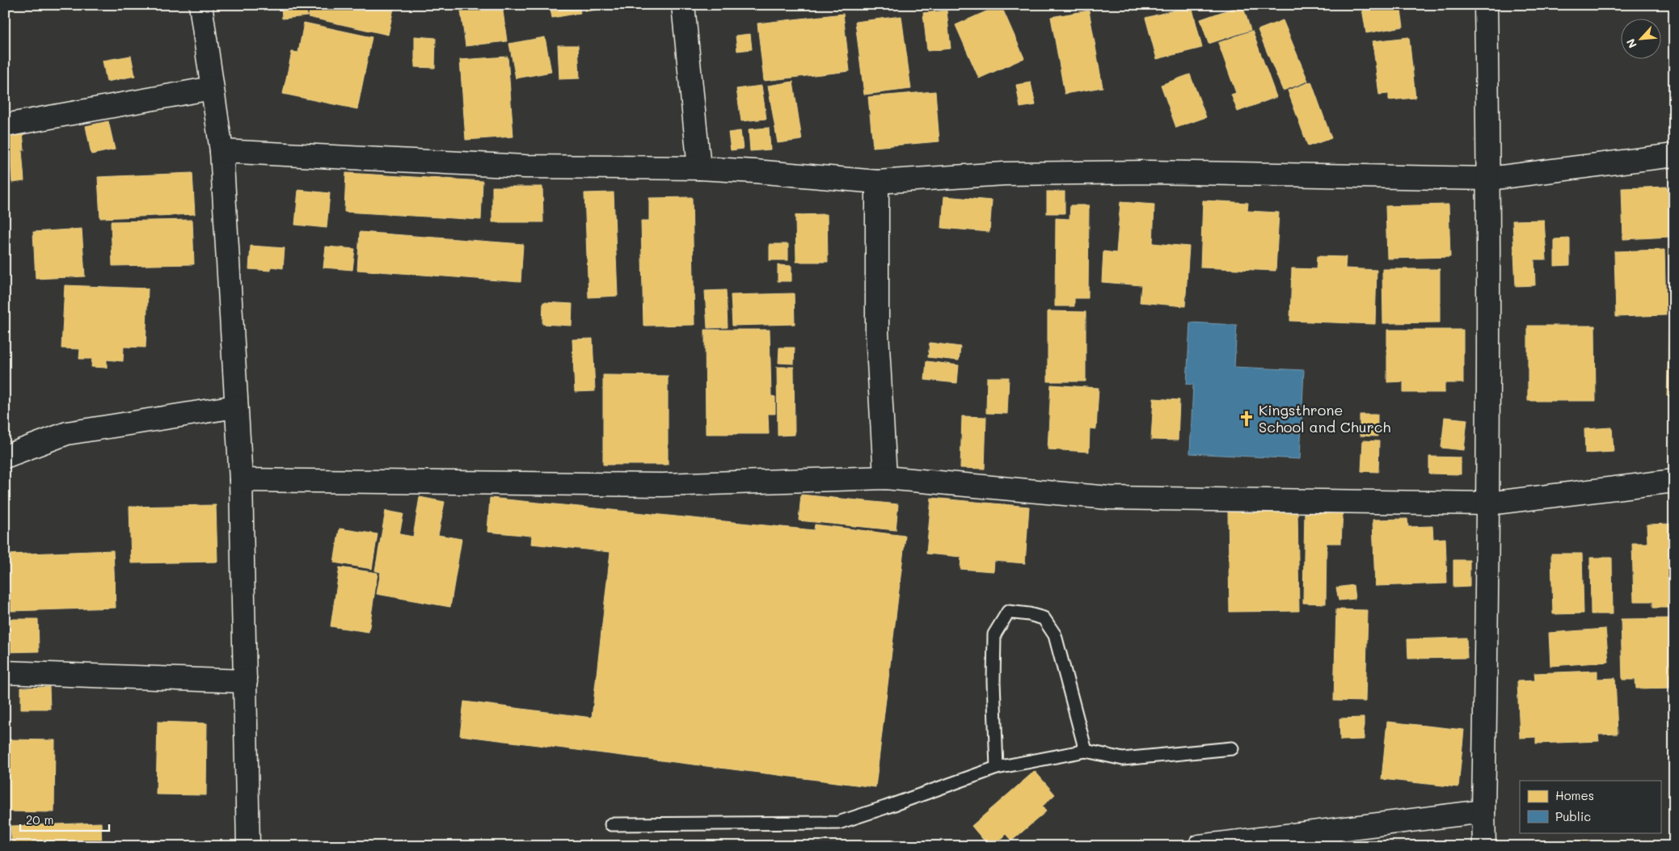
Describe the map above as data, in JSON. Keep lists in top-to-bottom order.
{
  "places": {
    "church": ["Kingsthrone School and Church"]
  },
  "legend": ["Homes", "Public"],
  "scale_bar": "20 m",
  "north": "bottom left"
}
